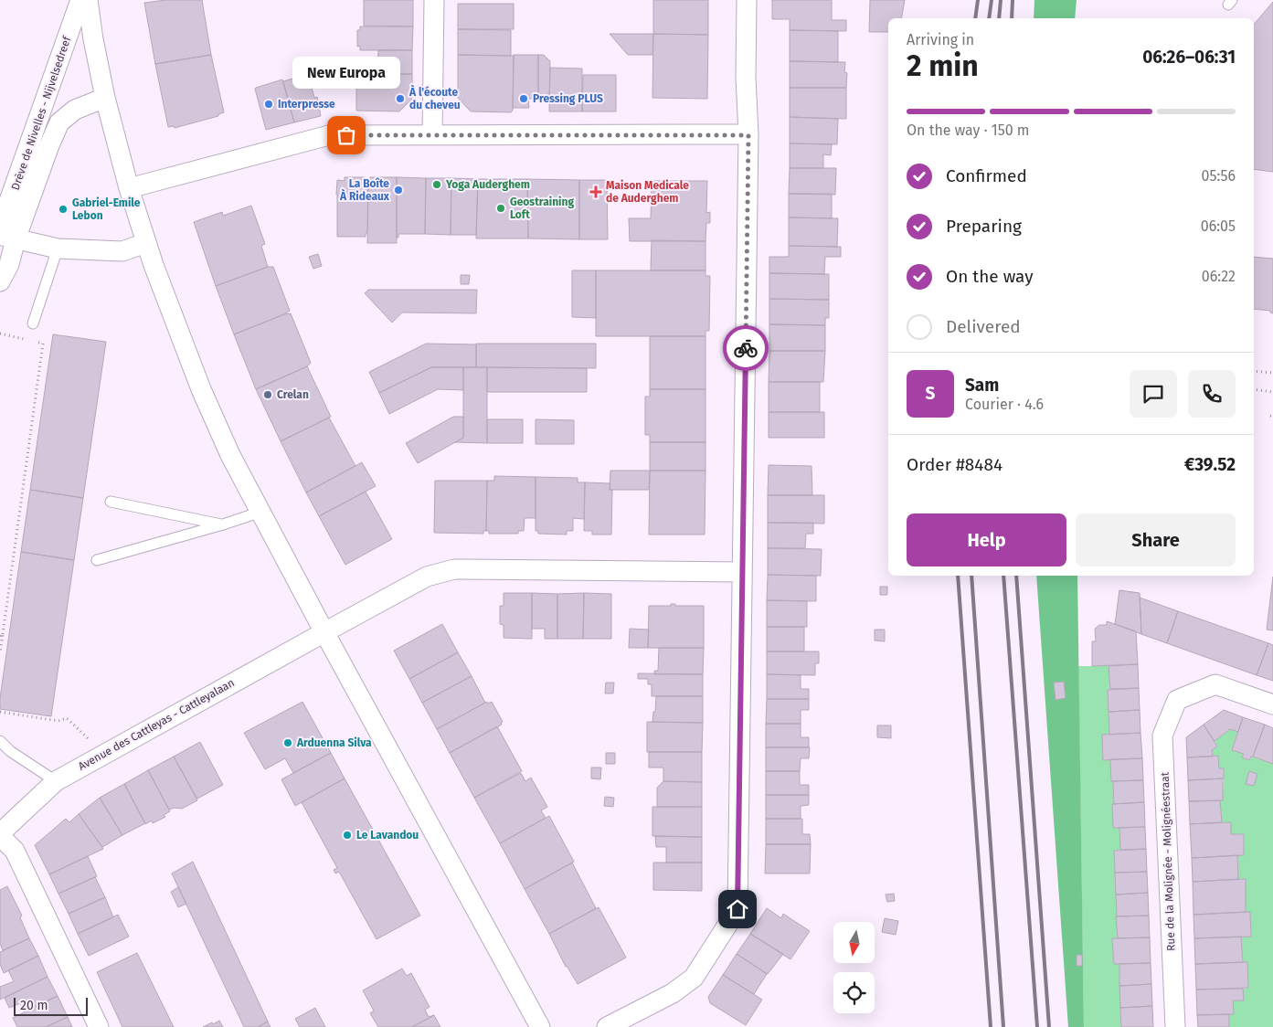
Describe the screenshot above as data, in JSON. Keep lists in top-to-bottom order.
{
  "streets": {
    "street": ["Drève de Nivelles - Nijvelsedreef", "Avenue des Cattleyas - Cattleyalaan", "Rue de la Molignée - Molignéestraat"]
  },
  "places": {
    "other": [
      "À l'écoute du cheveu",
      "Pressing PLUS",
      "Interpresse",
      "New Europa",
      "Yoga Auderghem",
      "La Boîte À Rideaux",
      "Geostraining Loft",
      "Gabriel-Emile Lebon",
      "Crelan",
      "Arduenna Silva",
      "Le Lavandou"
    ],
    "health": ["Maison Medicale de Auderghem"]
  },
  "scale_bar": "20 m",
  "north": "bottom",
  "page": {
    "heading": ["2 min", "Arriving in", "06:26–06:31"],
    "panel": [
      "Sam",
      "Courier · 4.6",
      "Order #8484",
      "€39.52"
    ],
    "bubble": "New Europa",
    "bar": "On the way · 150 m",
    "list": [
      ["Confirmed", "05:56"],
      ["Preparing", "06:05"],
      ["On the way", "06:22"],
      "Delivered"
    ],
    "round": "S",
    "buttons": ["Help", "Share"],
    "scale": "20 m"
  }
}
